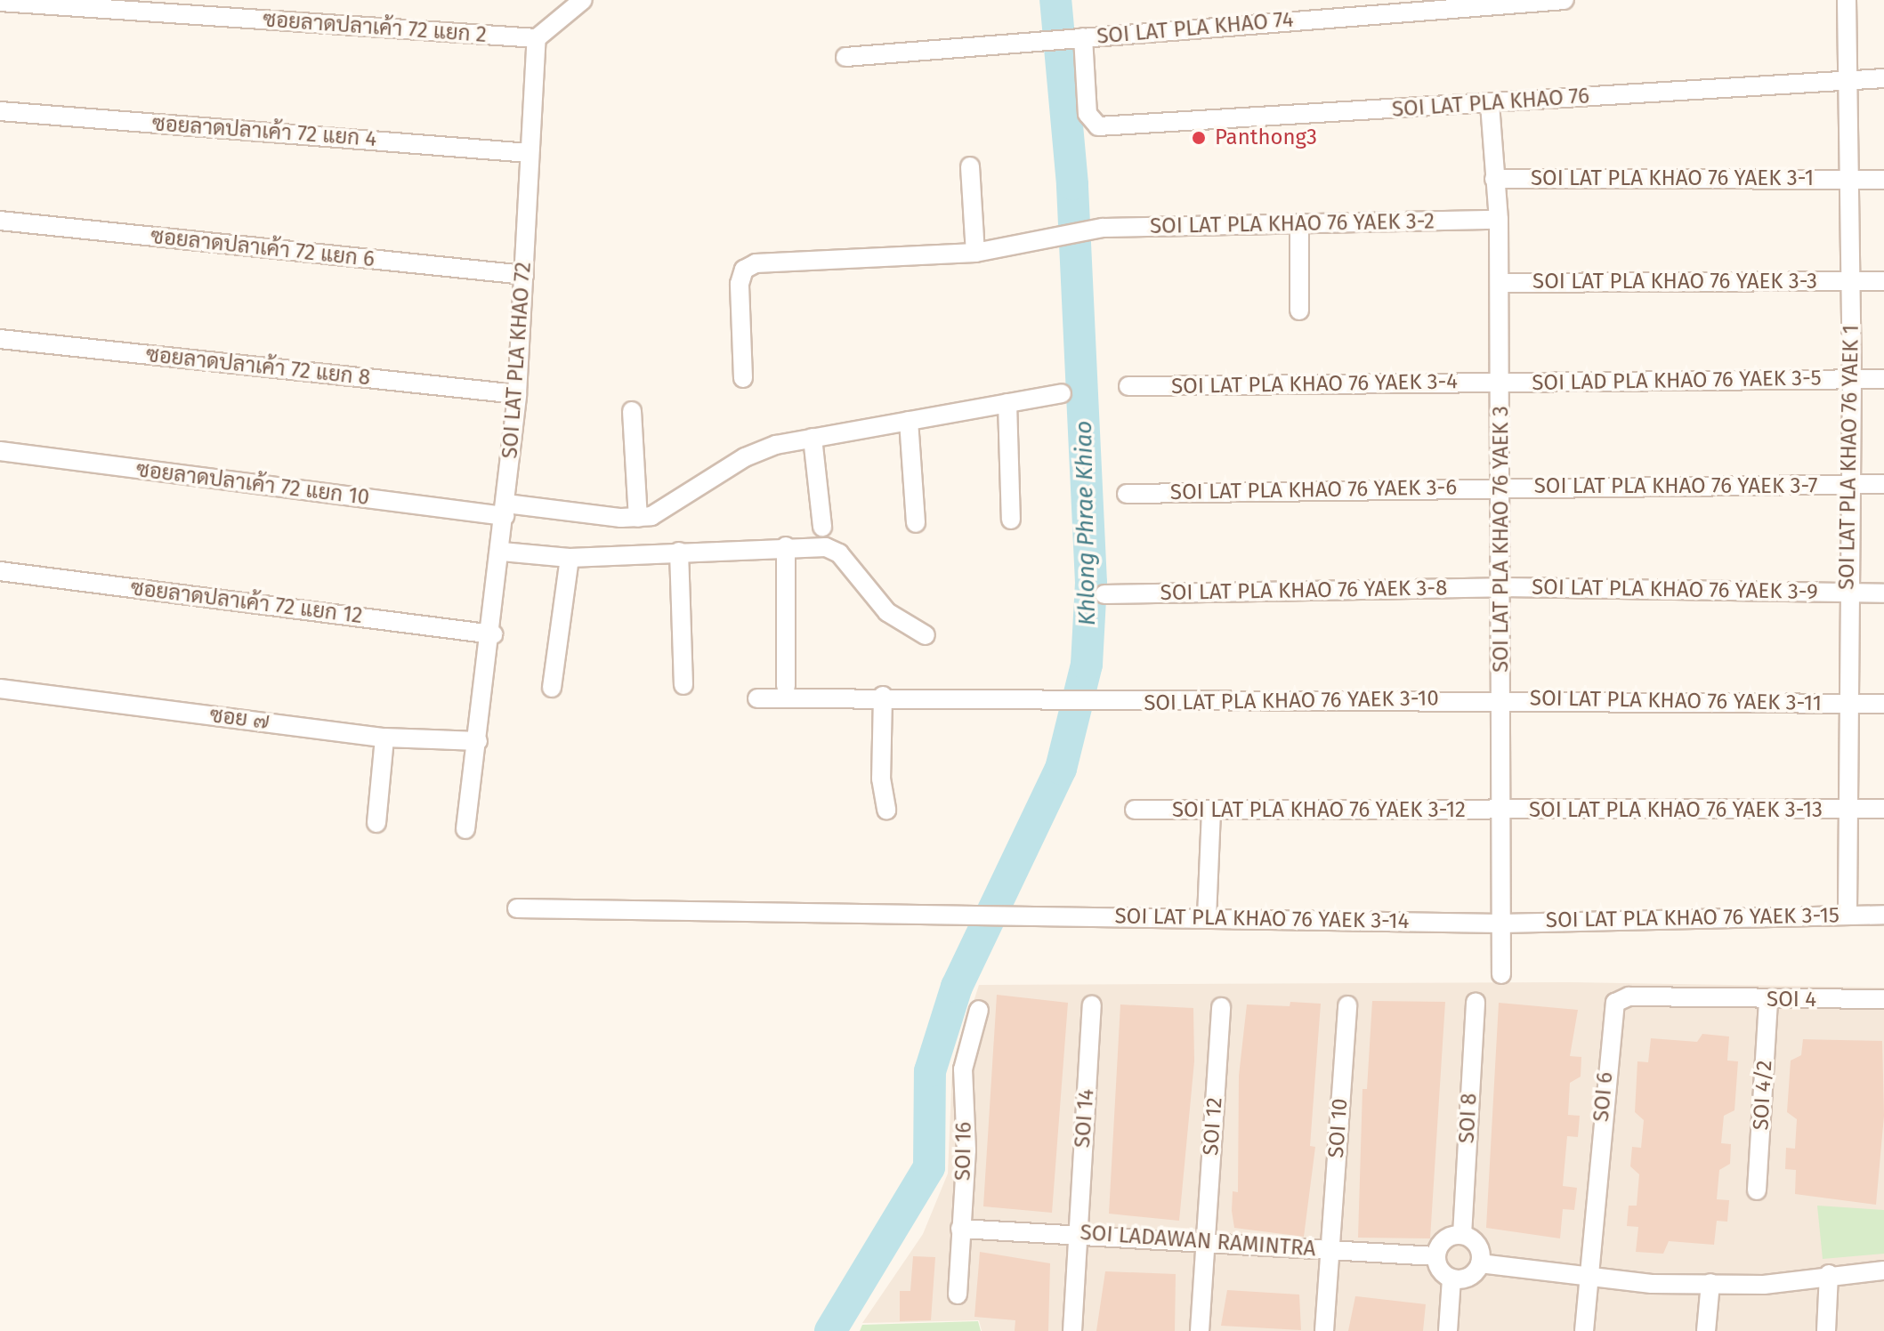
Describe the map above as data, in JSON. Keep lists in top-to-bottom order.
{
  "streets": {
    "street": [
      "ซอยลาดปลาเค้า 72 แยก 2",
      "SOI LAT PLA KHAO 74",
      "SOI LAT PLA KHAO 76",
      "ซอยลาดปลาเค้า 72 แยก 4",
      "SOI LAT PLA KHAO 76 YAEK 3-1",
      "SOI LAT PLA KHAO 76 YAEK 3-2",
      "ซอยลาดปลาเค้า 72 แยก 6",
      "SOI LAT PLA KHAO 76 YAEK 3-3",
      "SOI LAT PLA KHAO 72",
      "ซอยลาดปลาเค้า 72 แยก 8",
      "SOI LAD PLA KHAO 76 YAEK 3-5",
      "SOI LAT PLA KHAO 76 YAEK 3-4",
      "SOI LAT PLA KHAO 76 YAEK 1",
      "ซอยลาดปลาเค้า 72 แยก 10",
      "SOI LAT PLA KHAO 76 YAEK 3-7",
      "SOI LAT PLA KHAO 76 YAEK 3-6",
      "SOI LAT PLA KHAO 76 YAEK 3",
      "SOI LAT PLA KHAO 76 YAEK 3-9",
      "SOI LAT PLA KHAO 76 YAEK 3-8",
      "ซอยลาดปลาเค้า 72 แยก 12",
      "SOI LAT PLA KHAO 76 YAEK 3-10",
      "SOI LAT PLA KHAO 76 YAEK 3-11",
      "ซอย ๗",
      "SOI LAT PLA KHAO 76 YAEK 3-12",
      "SOI LAT PLA KHAO 76 YAEK 3-13",
      "SOI LAT PLA KHAO 76 YAEK 3-15",
      "SOI LAT PLA KHAO 76 YAEK 3-14",
      "SOI 4",
      "SOI 4/2",
      "SOI 6",
      "SOI 14",
      "SOI 8",
      "SOI 12",
      "SOI 10",
      "SOI 16",
      "SOI LADAWAN RAMINTRA"
    ]
  },
  "crossings": [
    ["ซอยลาดปลาเค้า 72 แยก 2", "SOI LAT PLA KHAO 72"],
    ["SOI LAT PLA KHAO 74", "SOI LAT PLA KHAO 76"],
    ["SOI LAT PLA KHAO 76", "SOI LAT PLA KHAO 76 YAEK 1"],
    ["SOI LAT PLA KHAO 76", "SOI LAT PLA KHAO 76 YAEK 3"],
    ["ซอยลาดปลาเค้า 72 แยก 4", "SOI LAT PLA KHAO 72"],
    ["SOI LAT PLA KHAO 76 YAEK 3-1", "SOI LAT PLA KHAO 76 YAEK 1"],
    ["SOI LAT PLA KHAO 76 YAEK 3-1", "SOI LAT PLA KHAO 76 YAEK 3"],
    ["SOI LAT PLA KHAO 76 YAEK 3-2", "SOI LAT PLA KHAO 76 YAEK 3"],
    ["ซอยลาดปลาเค้า 72 แยก 6", "SOI LAT PLA KHAO 72"],
    ["SOI LAT PLA KHAO 76 YAEK 3-3", "SOI LAT PLA KHAO 76 YAEK 1"],
    ["SOI LAT PLA KHAO 76 YAEK 3-3", "SOI LAT PLA KHAO 76 YAEK 3"],
    ["SOI LAT PLA KHAO 72", "ซอยลาดปลาเค้า 72 แยก 8"],
    ["SOI LAT PLA KHAO 72", "ซอยลาดปลาเค้า 72 แยก 10"],
    ["SOI LAT PLA KHAO 72", "ซอยลาดปลาเค้า 72 แยก 12"],
    ["SOI LAT PLA KHAO 72", "ซอย ๗"],
    ["SOI LAD PLA KHAO 76 YAEK 3-5", "SOI LAT PLA KHAO 76 YAEK 3-4"],
    ["SOI LAD PLA KHAO 76 YAEK 3-5", "SOI LAT PLA KHAO 76 YAEK 1"],
    ["SOI LAD PLA KHAO 76 YAEK 3-5", "SOI LAT PLA KHAO 76 YAEK 3"],
    ["SOI LAT PLA KHAO 76 YAEK 3-4", "SOI LAT PLA KHAO 76 YAEK 3"],
    ["SOI LAT PLA KHAO 76 YAEK 1", "SOI LAT PLA KHAO 76 YAEK 3-7"],
    ["SOI LAT PLA KHAO 76 YAEK 1", "SOI LAT PLA KHAO 76 YAEK 3-9"],
    ["SOI LAT PLA KHAO 76 YAEK 1", "SOI LAT PLA KHAO 76 YAEK 3-11"],
    ["SOI LAT PLA KHAO 76 YAEK 1", "SOI LAT PLA KHAO 76 YAEK 3-13"],
    ["SOI LAT PLA KHAO 76 YAEK 1", "SOI LAT PLA KHAO 76 YAEK 3-15"],
    ["SOI LAT PLA KHAO 76 YAEK 3-7", "SOI LAT PLA KHAO 76 YAEK 3-6"],
    ["SOI LAT PLA KHAO 76 YAEK 3-7", "SOI LAT PLA KHAO 76 YAEK 3"],
    ["SOI LAT PLA KHAO 76 YAEK 3-6", "SOI LAT PLA KHAO 76 YAEK 3"],
    ["SOI LAT PLA KHAO 76 YAEK 3", "SOI LAT PLA KHAO 76 YAEK 3-9"],
    ["SOI LAT PLA KHAO 76 YAEK 3", "SOI LAT PLA KHAO 76 YAEK 3-8"],
    ["SOI LAT PLA KHAO 76 YAEK 3", "SOI LAT PLA KHAO 76 YAEK 3-10"],
    ["SOI LAT PLA KHAO 76 YAEK 3", "SOI LAT PLA KHAO 76 YAEK 3-11"],
    ["SOI LAT PLA KHAO 76 YAEK 3", "SOI LAT PLA KHAO 76 YAEK 3-12"],
    ["SOI LAT PLA KHAO 76 YAEK 3", "SOI LAT PLA KHAO 76 YAEK 3-13"],
    ["SOI LAT PLA KHAO 76 YAEK 3", "SOI LAT PLA KHAO 76 YAEK 3-15"],
    ["SOI LAT PLA KHAO 76 YAEK 3", "SOI LAT PLA KHAO 76 YAEK 3-14"],
    ["SOI LAT PLA KHAO 76 YAEK 3-9", "SOI LAT PLA KHAO 76 YAEK 3-8"],
    ["SOI LAT PLA KHAO 76 YAEK 3-10", "SOI LAT PLA KHAO 76 YAEK 3-11"],
    ["SOI LAT PLA KHAO 76 YAEK 3-12", "SOI LAT PLA KHAO 76 YAEK 3-13"],
    ["SOI LAT PLA KHAO 76 YAEK 3-15", "SOI LAT PLA KHAO 76 YAEK 3-14"],
    ["SOI 4", "SOI 4/2"],
    ["SOI 4", "SOI 6"],
    ["SOI 14", "SOI LADAWAN RAMINTRA"],
    ["SOI 8", "SOI LADAWAN RAMINTRA"],
    ["SOI 12", "SOI LADAWAN RAMINTRA"],
    ["SOI 10", "SOI LADAWAN RAMINTRA"],
    ["SOI 16", "SOI LADAWAN RAMINTRA"]
  ],
  "water": ["Khlong Phrae Khiao"],
  "places": ["Panthong3"]
}
